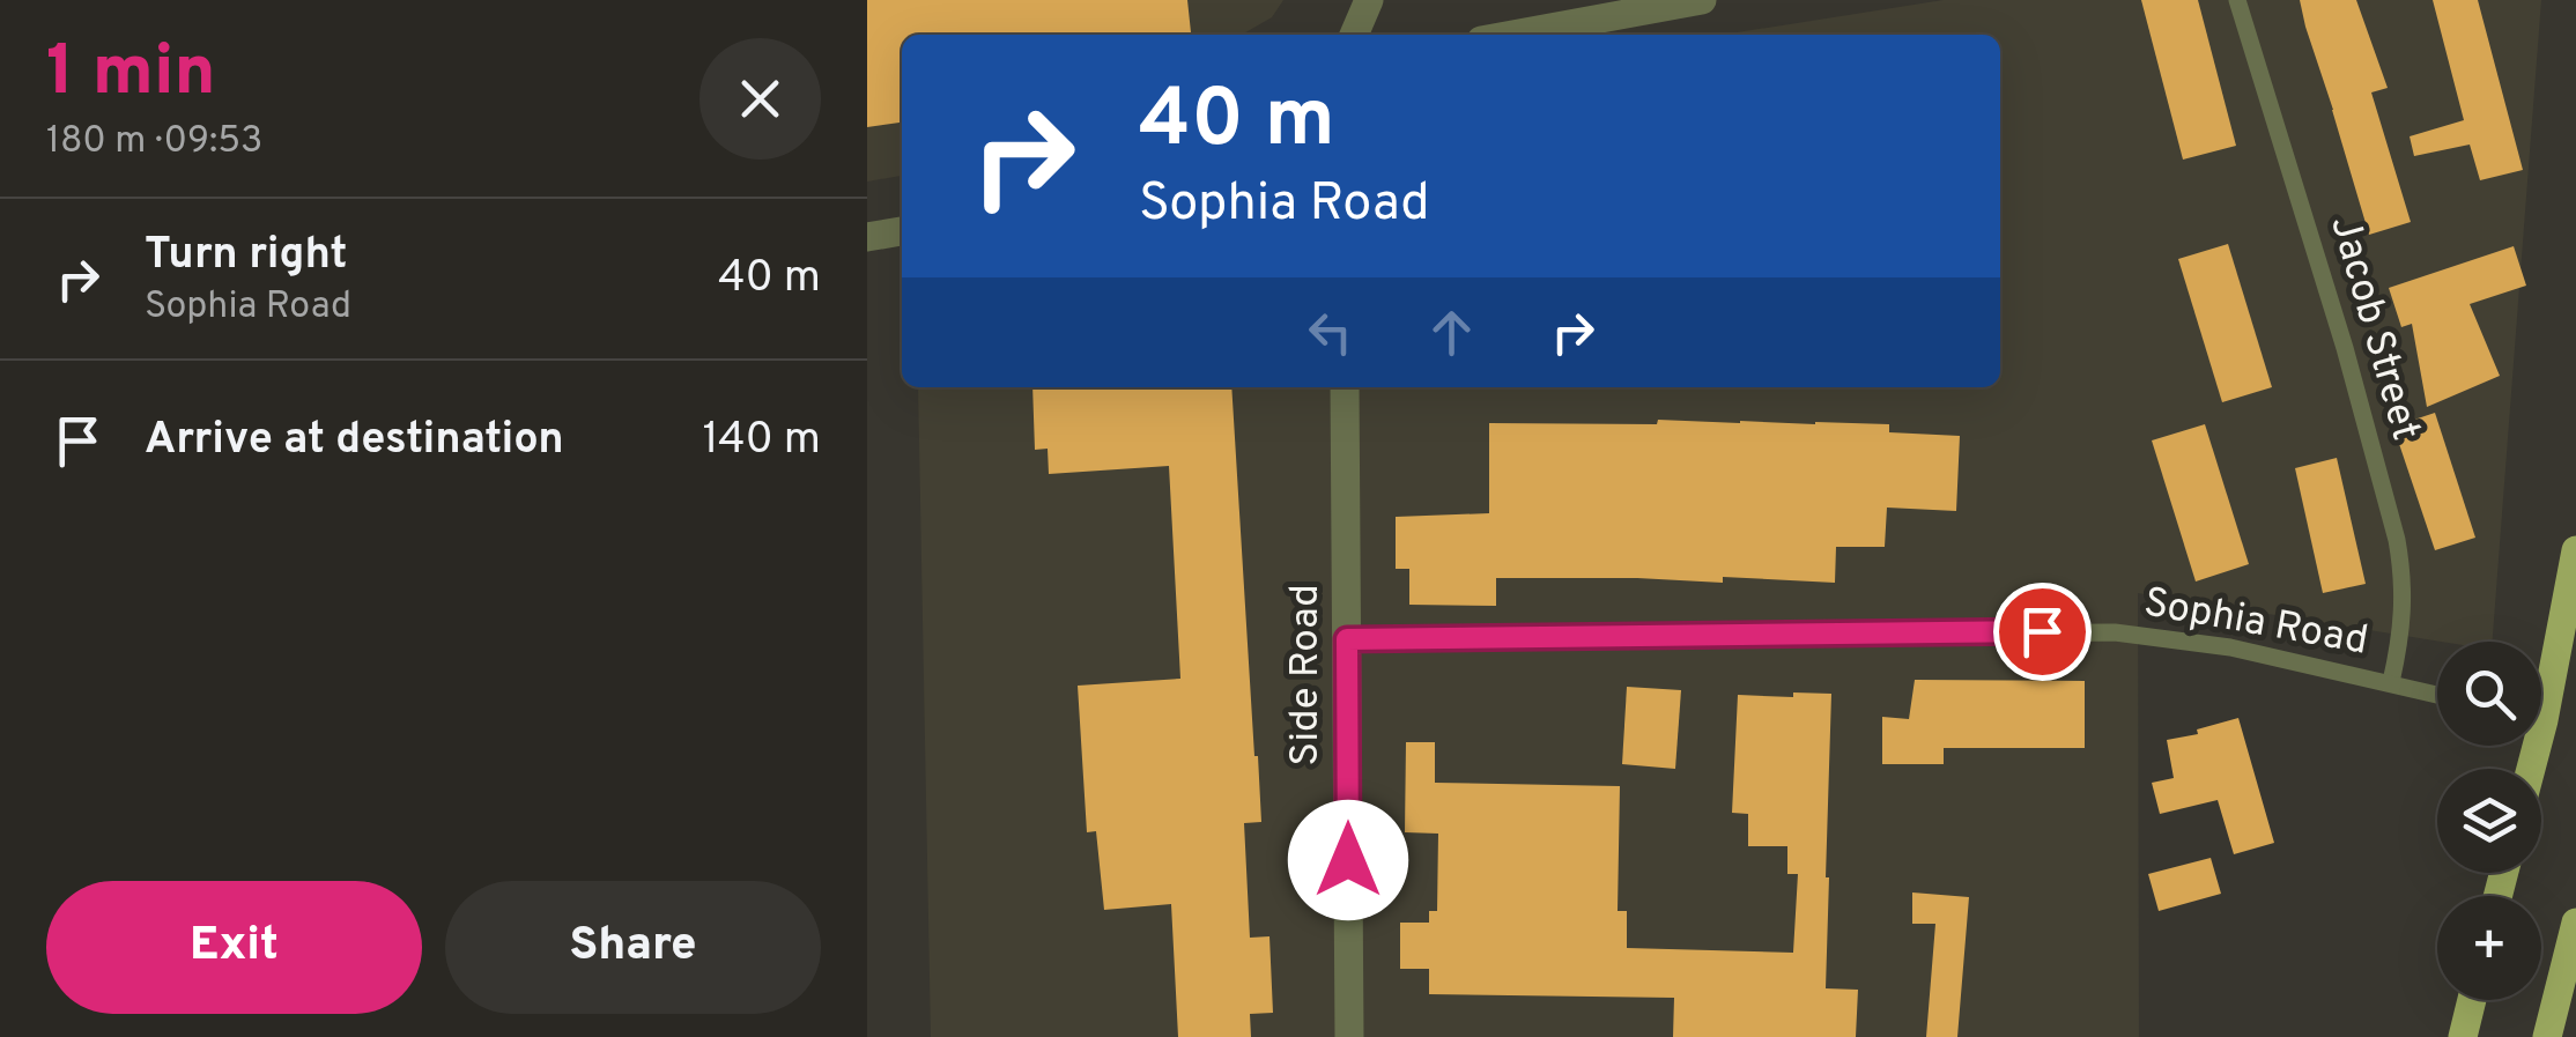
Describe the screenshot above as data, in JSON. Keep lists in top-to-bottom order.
{
  "streets": {
    "street": ["Side Road"],
    "lane": ["Jacob Street", "Sophia Road"]
  },
  "crossings": [
    ["Jacob Street", "Sophia Road"],
    ["Sophia Road", "Side Road"]
  ],
  "page": {
    "heading": ["1 min", "180 m · 09:53"],
    "turn": ["40 m", "Sophia Road"],
    "list": [
      {
        "name": "Turn right",
        "note": "Sophia Road",
        "value": "40 m"
      },
      {
        "name": "Arrive at destination",
        "value": "140 m"
      }
    ],
    "map_buttons": "+",
    "buttons": ["Exit", "Share"]
  }
}
